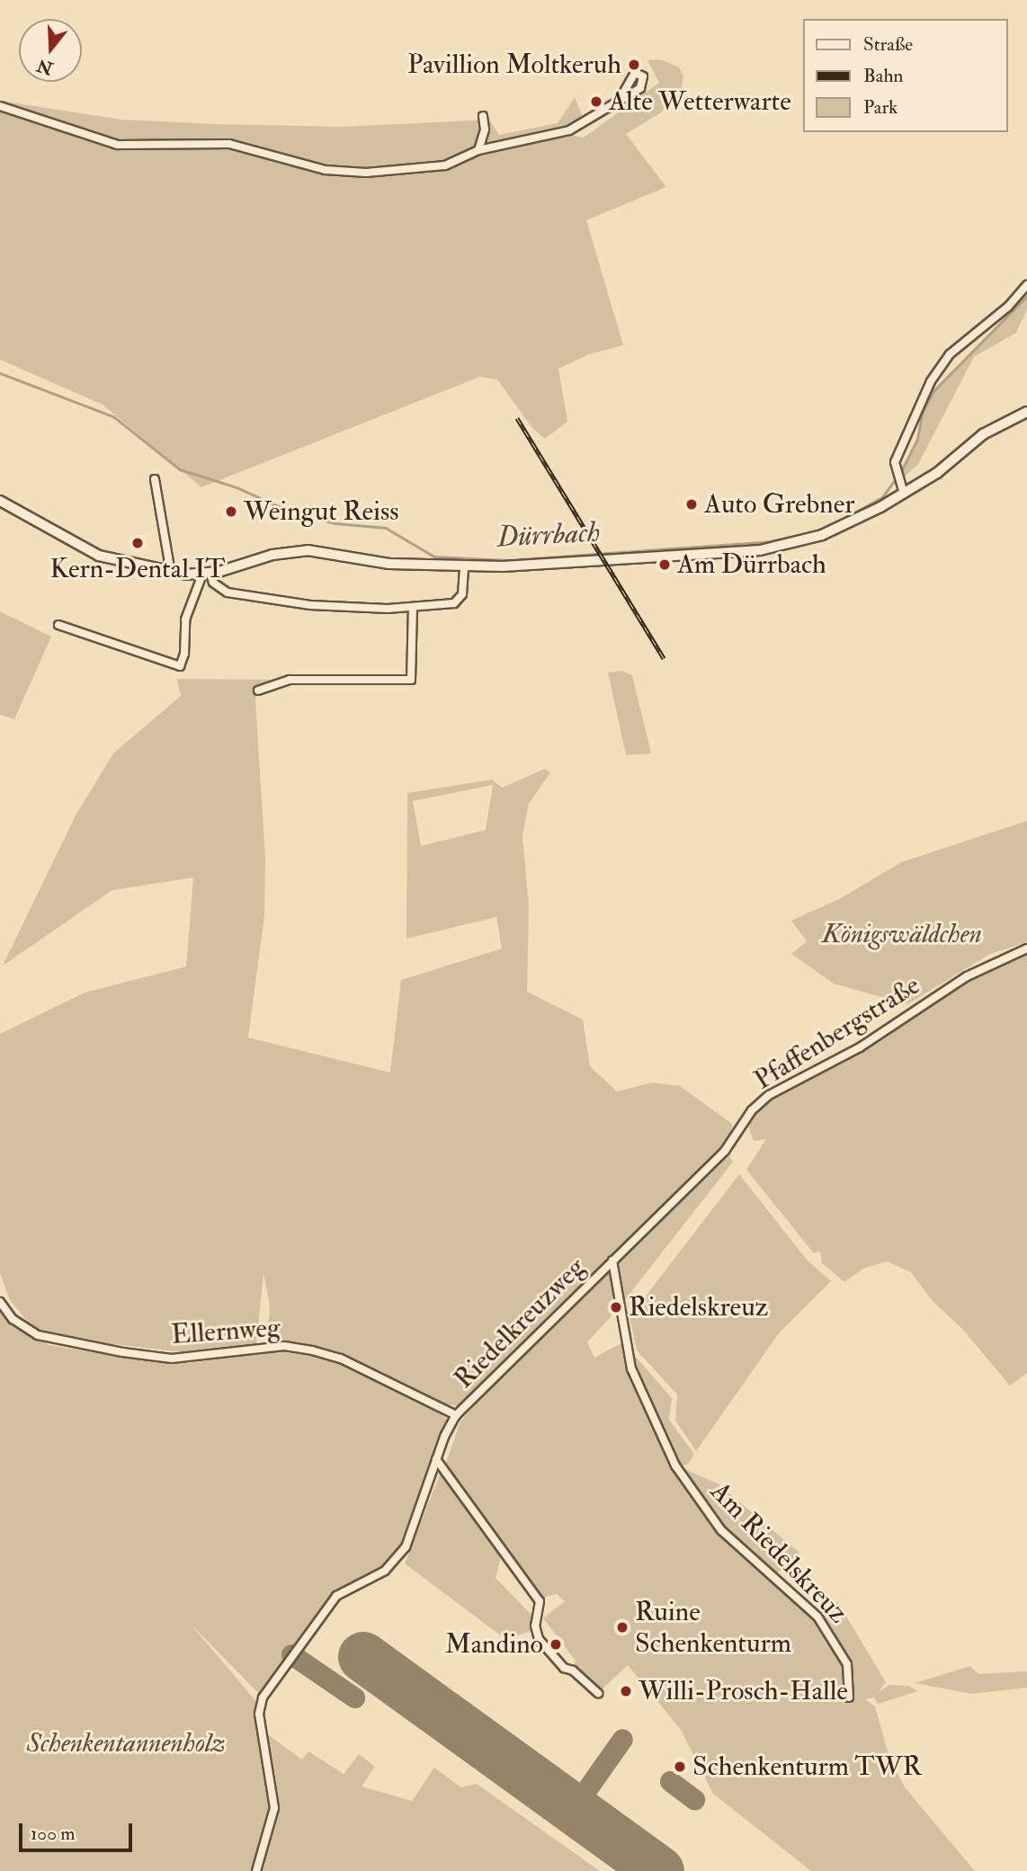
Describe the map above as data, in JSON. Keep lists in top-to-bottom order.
{
  "streets": {
    "street": [
      "Pfaffenbergstraße",
      "Riedelkreuzweg",
      "Ellernweg",
      "Am Riedelskreuz"
    ]
  },
  "crossings": [
    ["Pfaffenbergstraße", "Riedelkreuzweg"],
    ["Pfaffenbergstraße", "Am Riedelskreuz"],
    ["Riedelkreuzweg", "Ellernweg"],
    ["Riedelkreuzweg", "Am Riedelskreuz"]
  ],
  "water": ["Dürrbach"],
  "parks": ["Königswäldchen", "Schenkentannenholz"],
  "places": [
    "Pavillion Moltkeruh",
    "Alte Wetterwarte",
    "Auto Grebner",
    "Weingut Reiss",
    "Kern-Dental IT",
    "Am Dürrbach",
    "Riedelskreuz",
    "Ruine Schenkenturm",
    "Mandino",
    "Willi-Prosch-Halle",
    "Schenkenturm TWR"
  ],
  "legend": ["Straße", "Bahn", "Park"],
  "scale_bar": "100 m",
  "north": "bottom"
}
